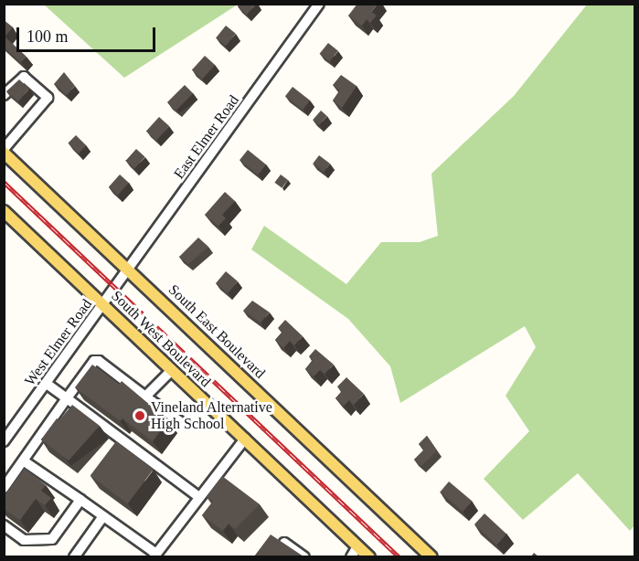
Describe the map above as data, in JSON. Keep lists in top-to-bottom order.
{
  "streets": {
    "main road": ["South East Boulevard", "South West Boulevard"],
    "street": ["East Elmer Road", "West Elmer Road"]
  },
  "crossings": [
    ["East Elmer Road", "South East Boulevard"],
    ["East Elmer Road", "West Elmer Road"],
    ["South West Boulevard", "West Elmer Road"]
  ],
  "places": ["Vineland Alternative High School"],
  "scale_bar": "100 m"
}
